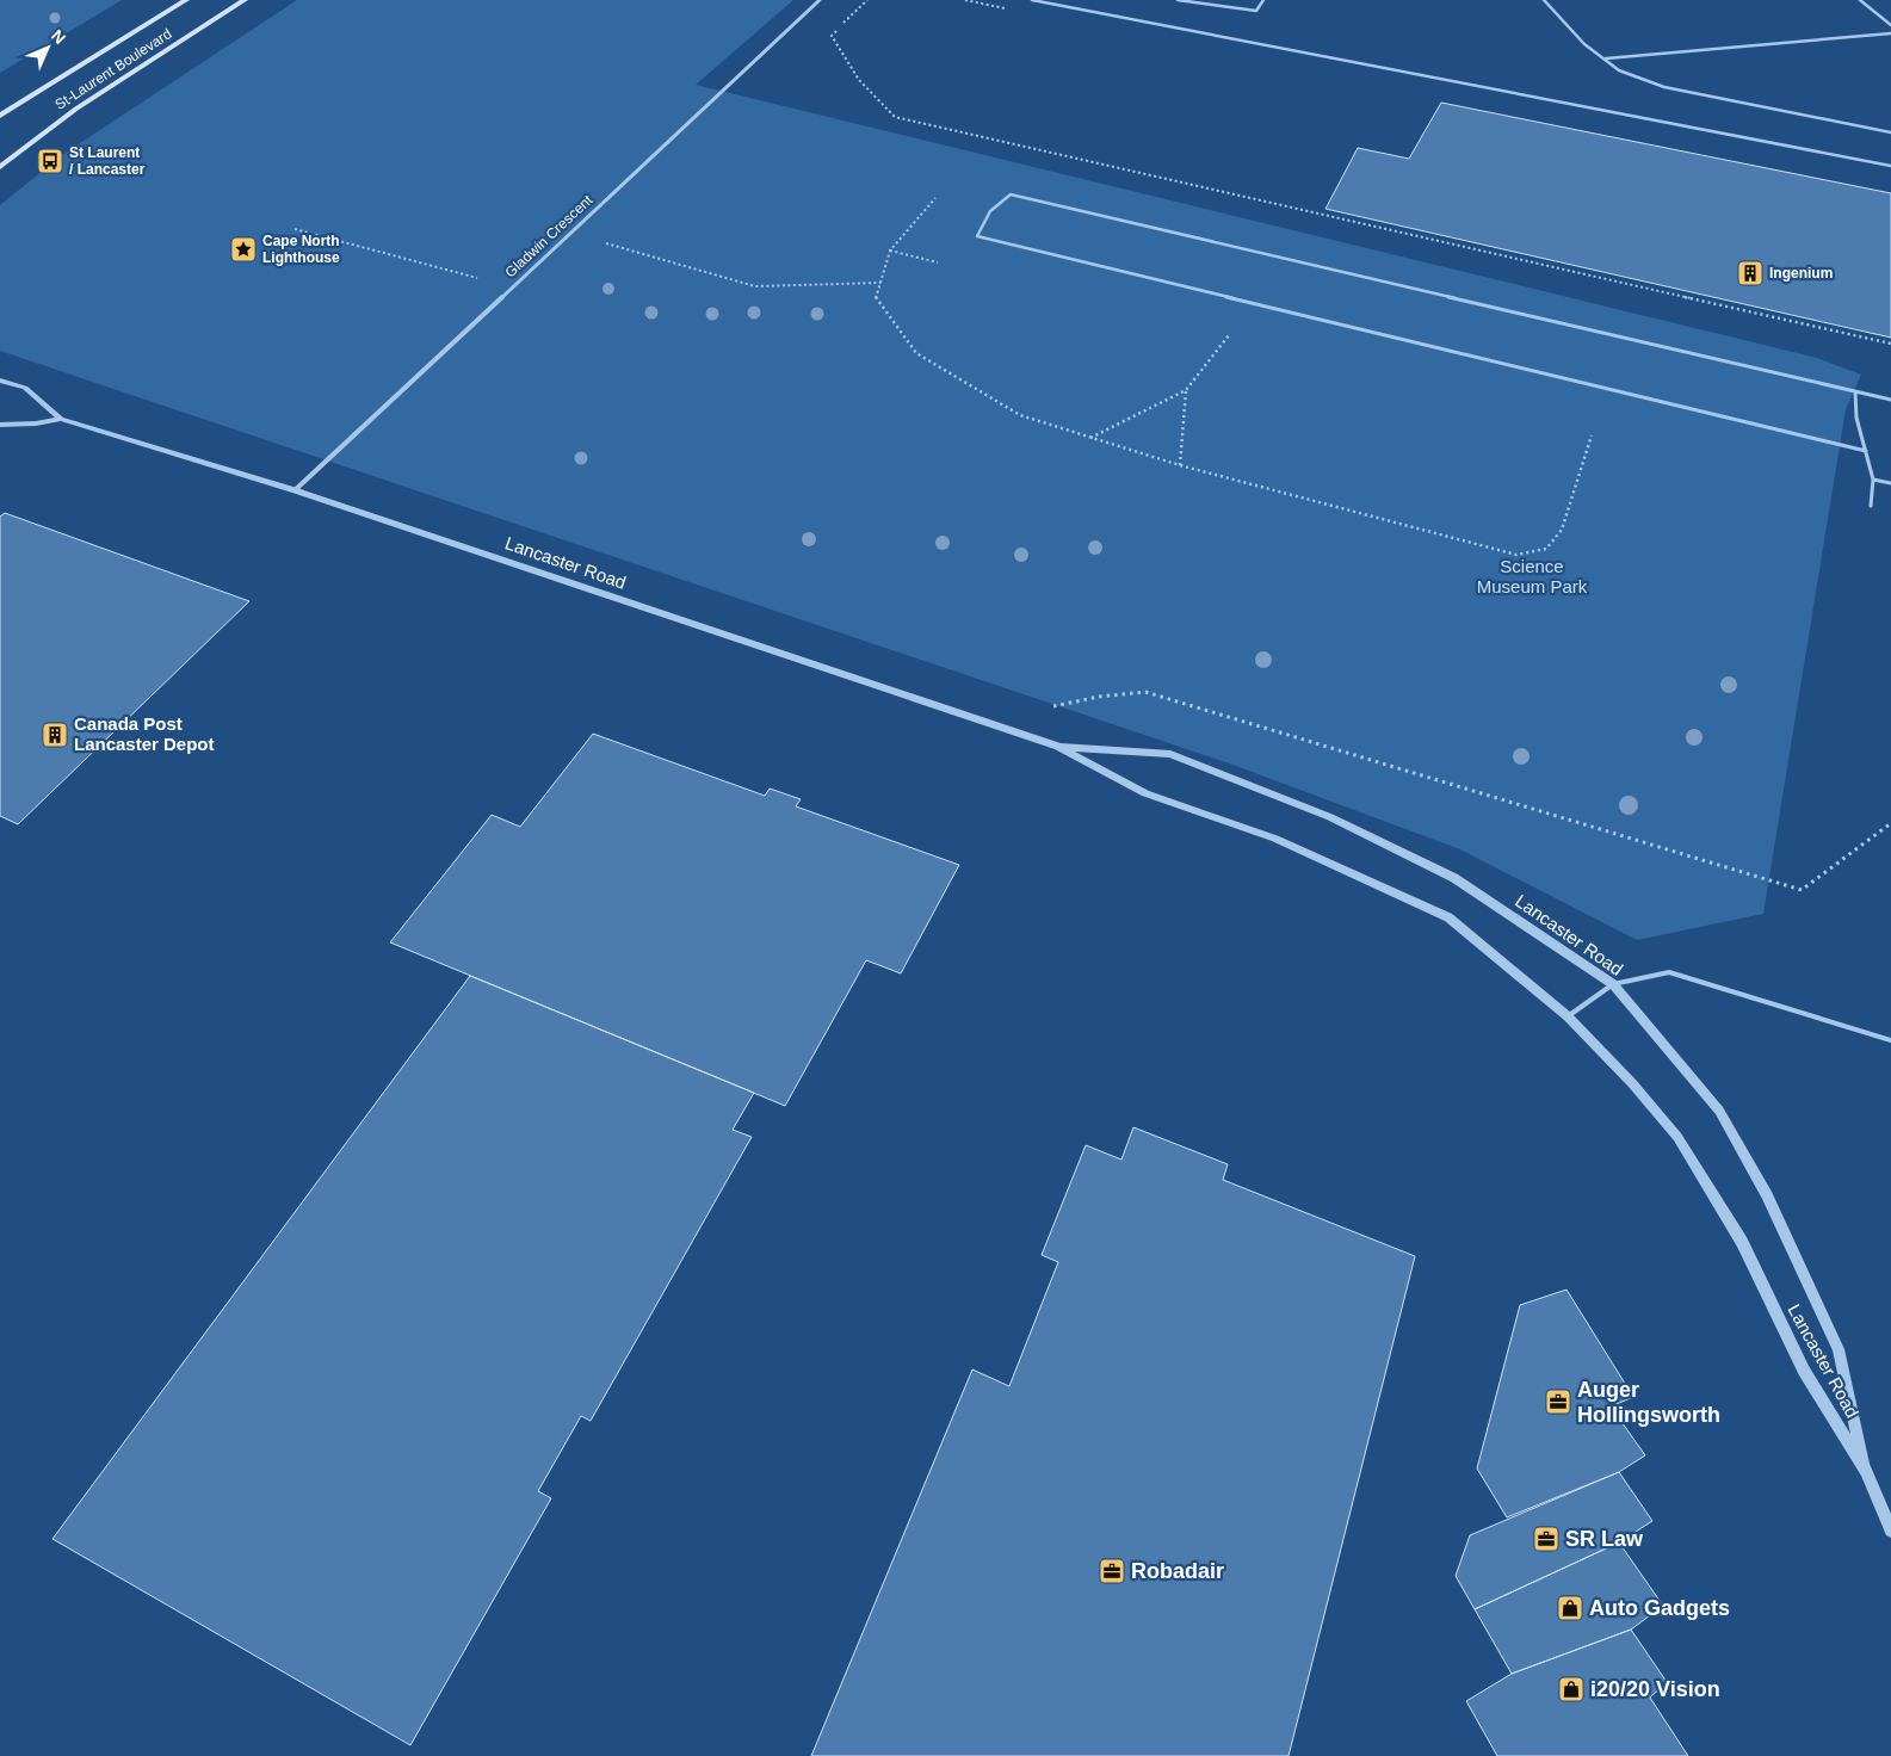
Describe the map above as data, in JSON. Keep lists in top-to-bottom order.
{
  "streets": {
    "main road": ["St-Laurent Boulevard"],
    "street": ["Gladwin Crescent", "Lancaster Road"]
  },
  "crossings": [
    ["Gladwin Crescent", "Lancaster Road"]
  ],
  "parks": ["Science Museum Park"],
  "places": {
    "bus stop": ["St Laurent / Lancaster"],
    "place": ["Cape North Lighthouse"],
    "building": ["Ingenium", "Canada Post Lancaster Depot"],
    "office": ["Auger Hollingsworth", "SR Law", "Robadair"],
    "shop": ["Auto Gadgets", "i20/20 Vision"]
  },
  "north": "top right"
}
